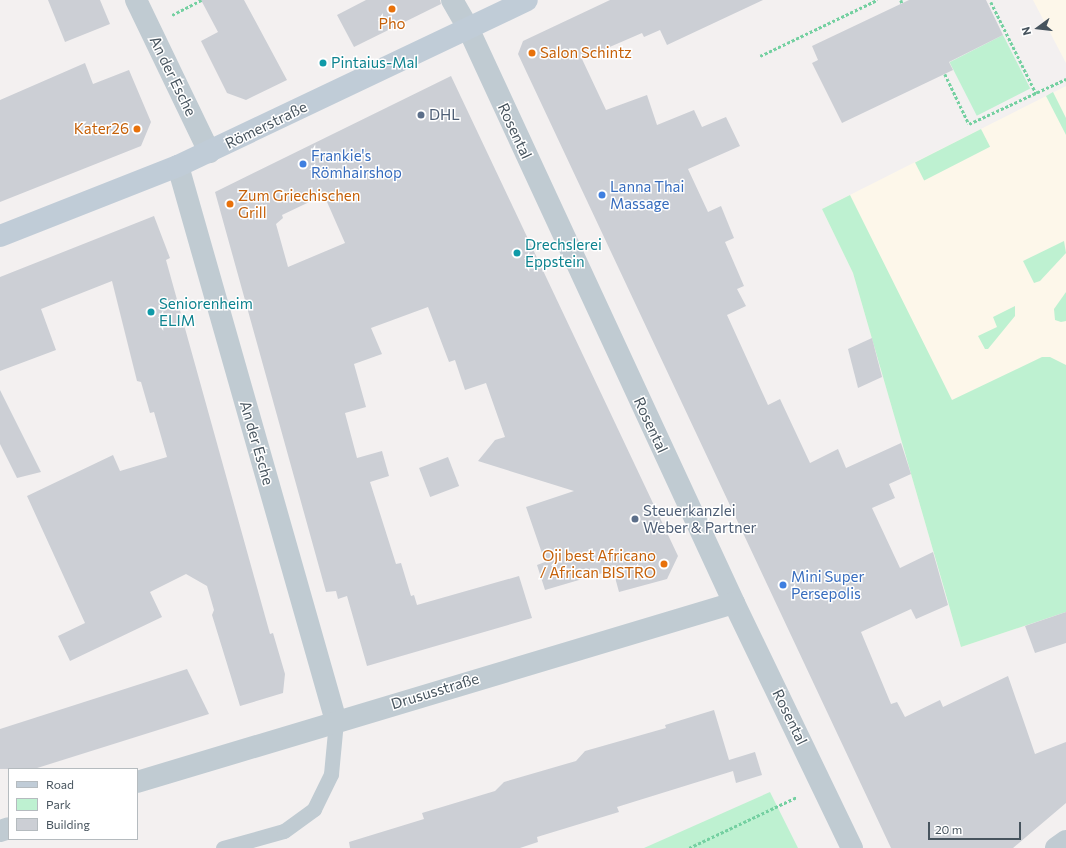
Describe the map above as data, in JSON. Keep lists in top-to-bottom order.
{
  "streets": {
    "main road": ["Römerstraße"],
    "street": ["An der Esche", "Rosental", "Drususstraße"]
  },
  "crossings": [
    ["An der Esche", "Römerstraße"],
    ["An der Esche", "Drususstraße"],
    ["Römerstraße", "Rosental"],
    ["Rosental", "Drususstraße"]
  ],
  "places": [
    "Pho",
    "Salon Schintz",
    "Pintaius-Mal",
    "DHL",
    "Kater26",
    "Frankie's Römhairshop",
    "Lanna Thai Massage",
    "Zum Griechischen Grill",
    "Drechslerei Eppstein",
    "Seniorenheim ELIM",
    "Steuerkanzlei Weber & Partner",
    "Oji best Africano / African BISTRO",
    "Mini Super Persepolis"
  ],
  "legend": ["Road", "Park", "Building"],
  "scale_bar": "20 m",
  "north": "left"
}
